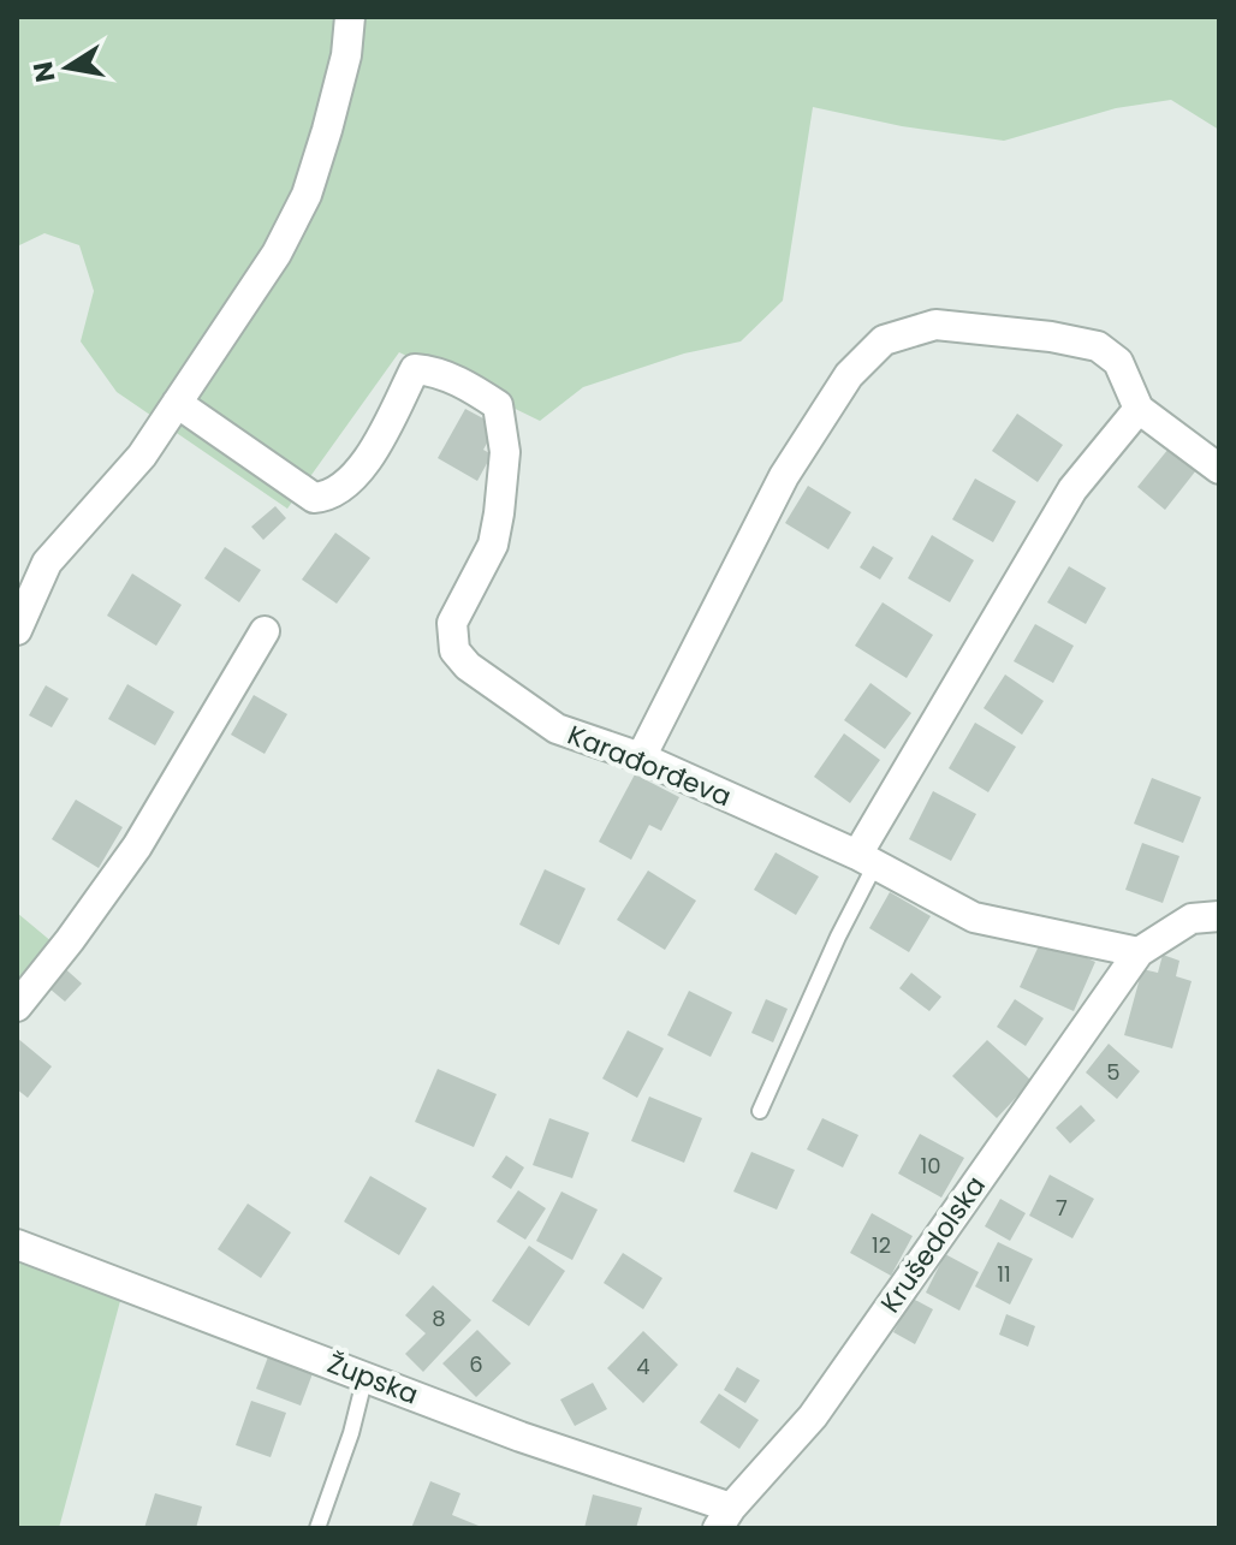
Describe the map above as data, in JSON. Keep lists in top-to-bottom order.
{
  "streets": {
    "street": ["Karađorđeva", "Krušedolska", "Župska"]
  },
  "crossings": [
    ["Karađorđeva", "Krušedolska"],
    ["Krušedolska", "Župska"]
  ],
  "house_numbers": [
    "5",
    "10",
    "7",
    "12",
    "11",
    "8",
    "6",
    "4"
  ],
  "north": "left"
}
